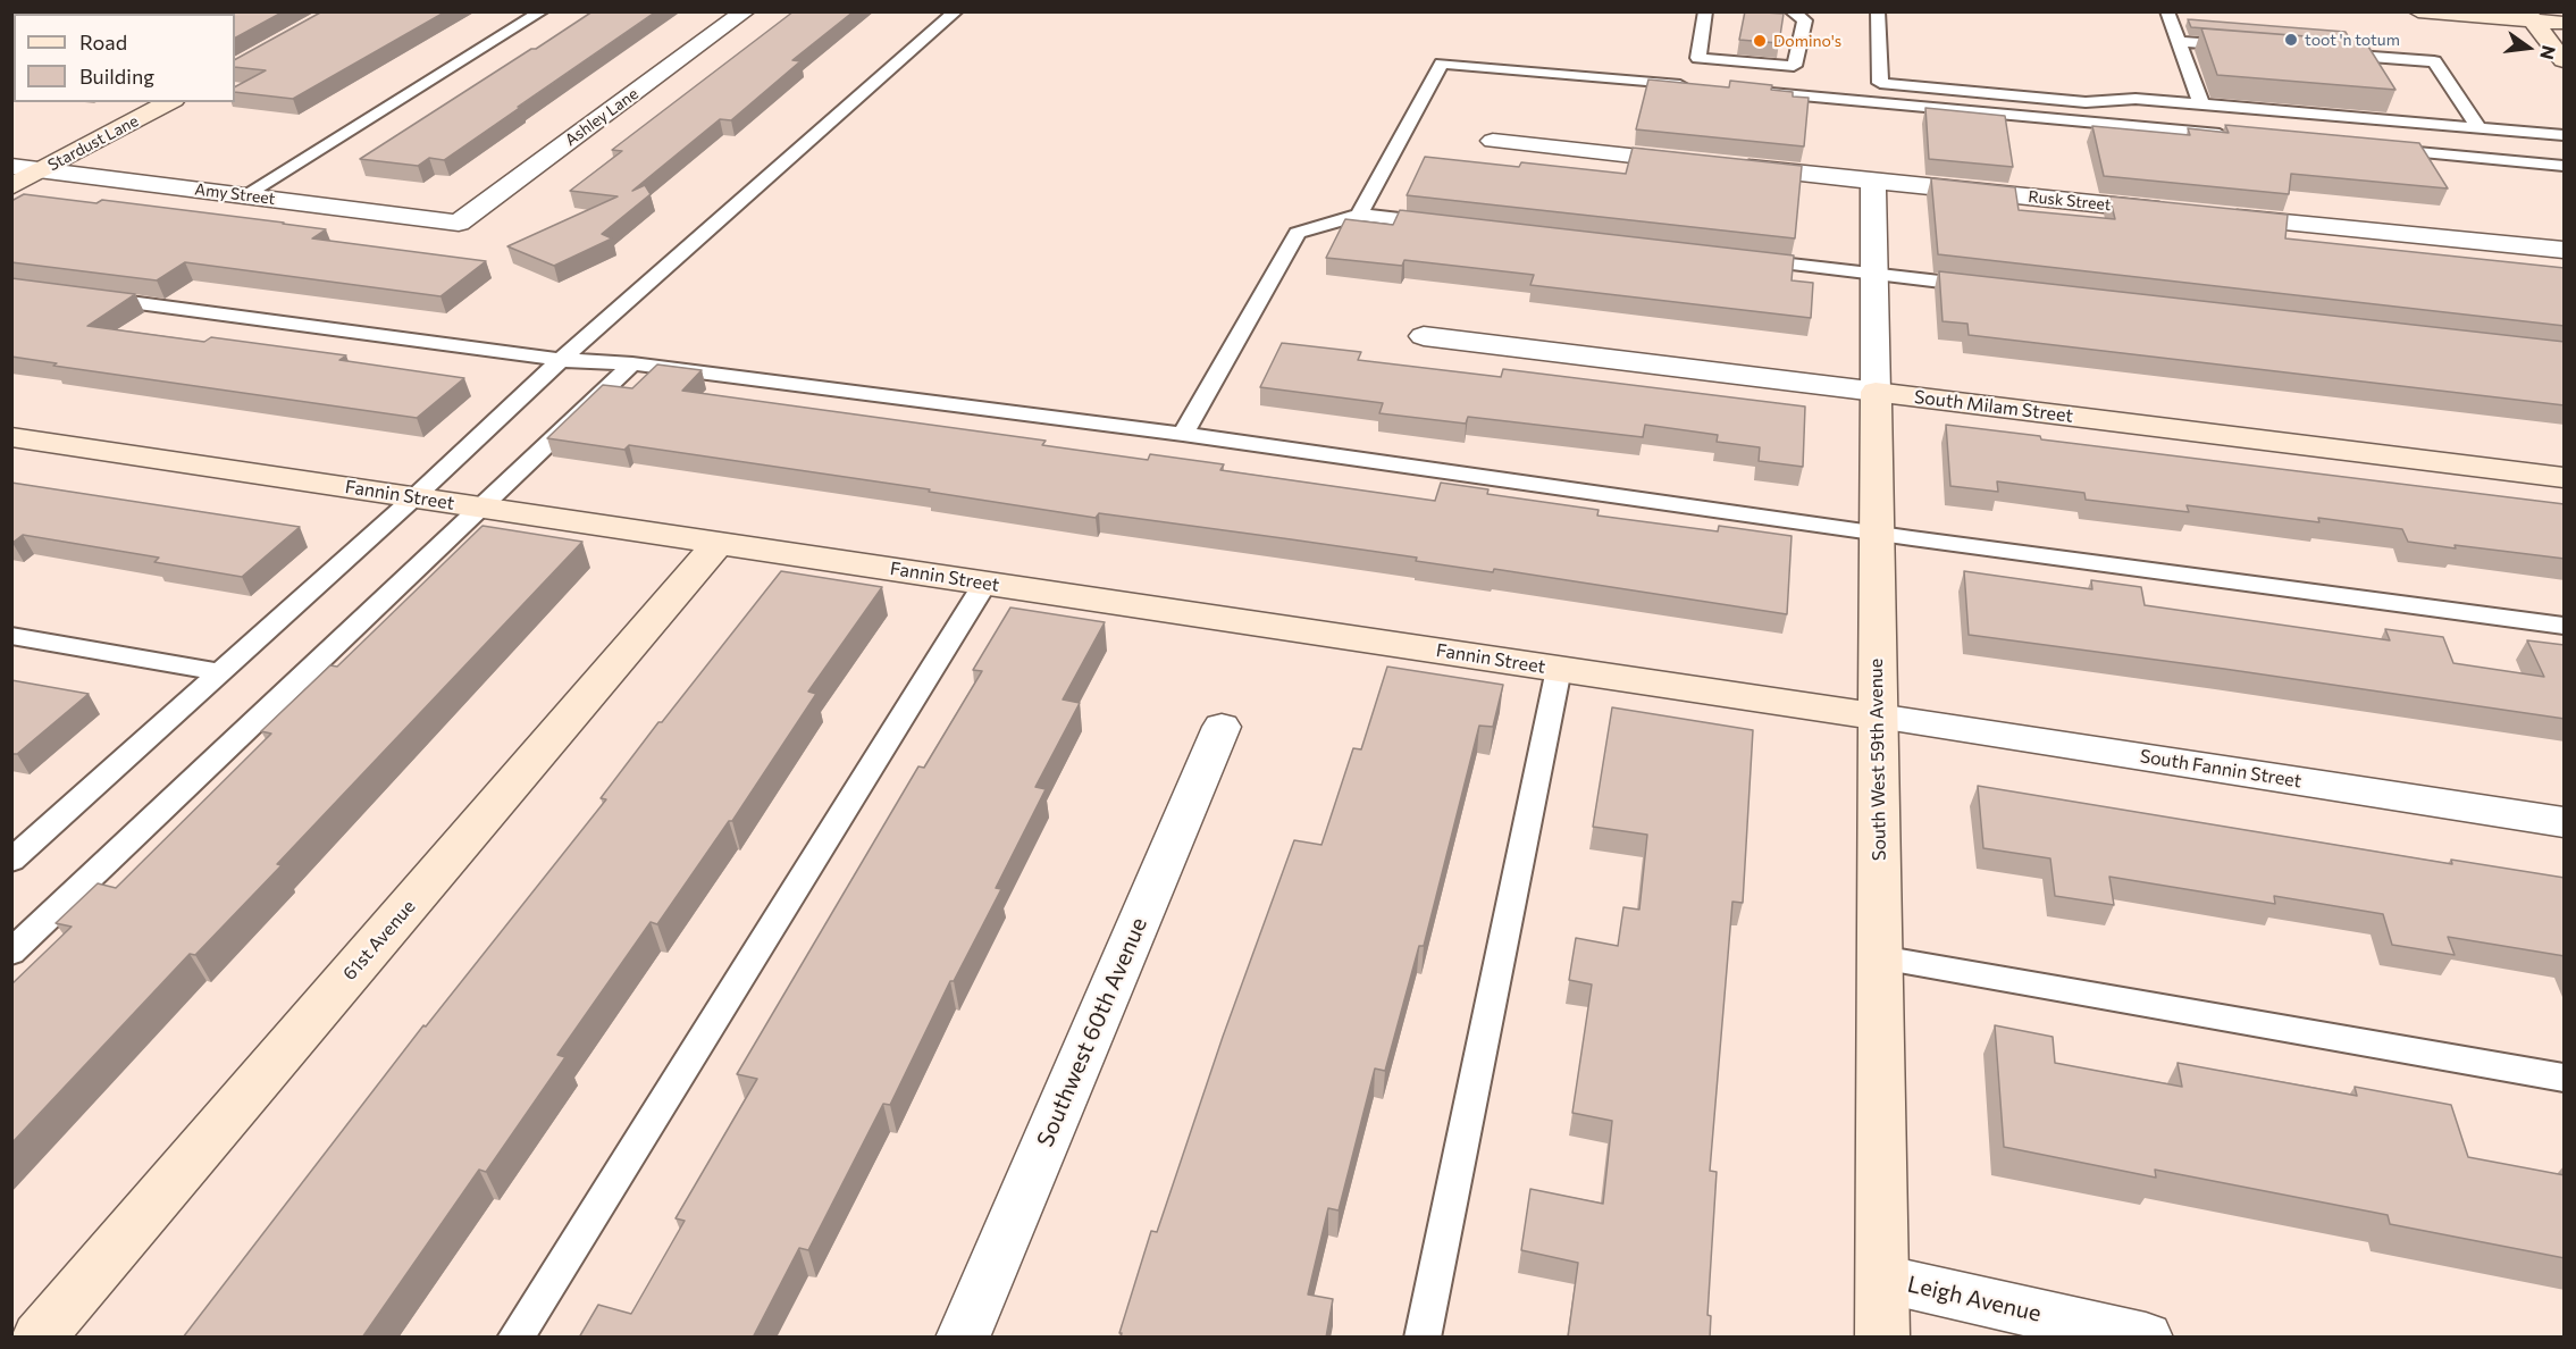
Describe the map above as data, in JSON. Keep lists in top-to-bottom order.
{
  "streets": {
    "street": [
      "Ashley Lane",
      "Stardust Lane",
      "Amy Street",
      "Rusk Street",
      "South Milam Street",
      "Fannin Street",
      "South West 59th Avenue",
      "South Fannin Street",
      "61st Avenue",
      "Southwest 60th Avenue",
      "Leigh Avenue"
    ]
  },
  "crossings": [
    ["Ashley Lane", "Amy Street"],
    ["Stardust Lane", "Amy Street"],
    ["Rusk Street", "South West 59th Avenue"],
    ["South Milam Street", "South West 59th Avenue"],
    ["Fannin Street", "South West 59th Avenue"],
    ["Fannin Street", "South Fannin Street"],
    ["Fannin Street", "61st Avenue"],
    ["South West 59th Avenue", "South Fannin Street"],
    ["South West 59th Avenue", "Leigh Avenue"]
  ],
  "places": ["toot 'n totum", "Domino's"],
  "legend": ["Road", "Building"],
  "north": "right"
}
